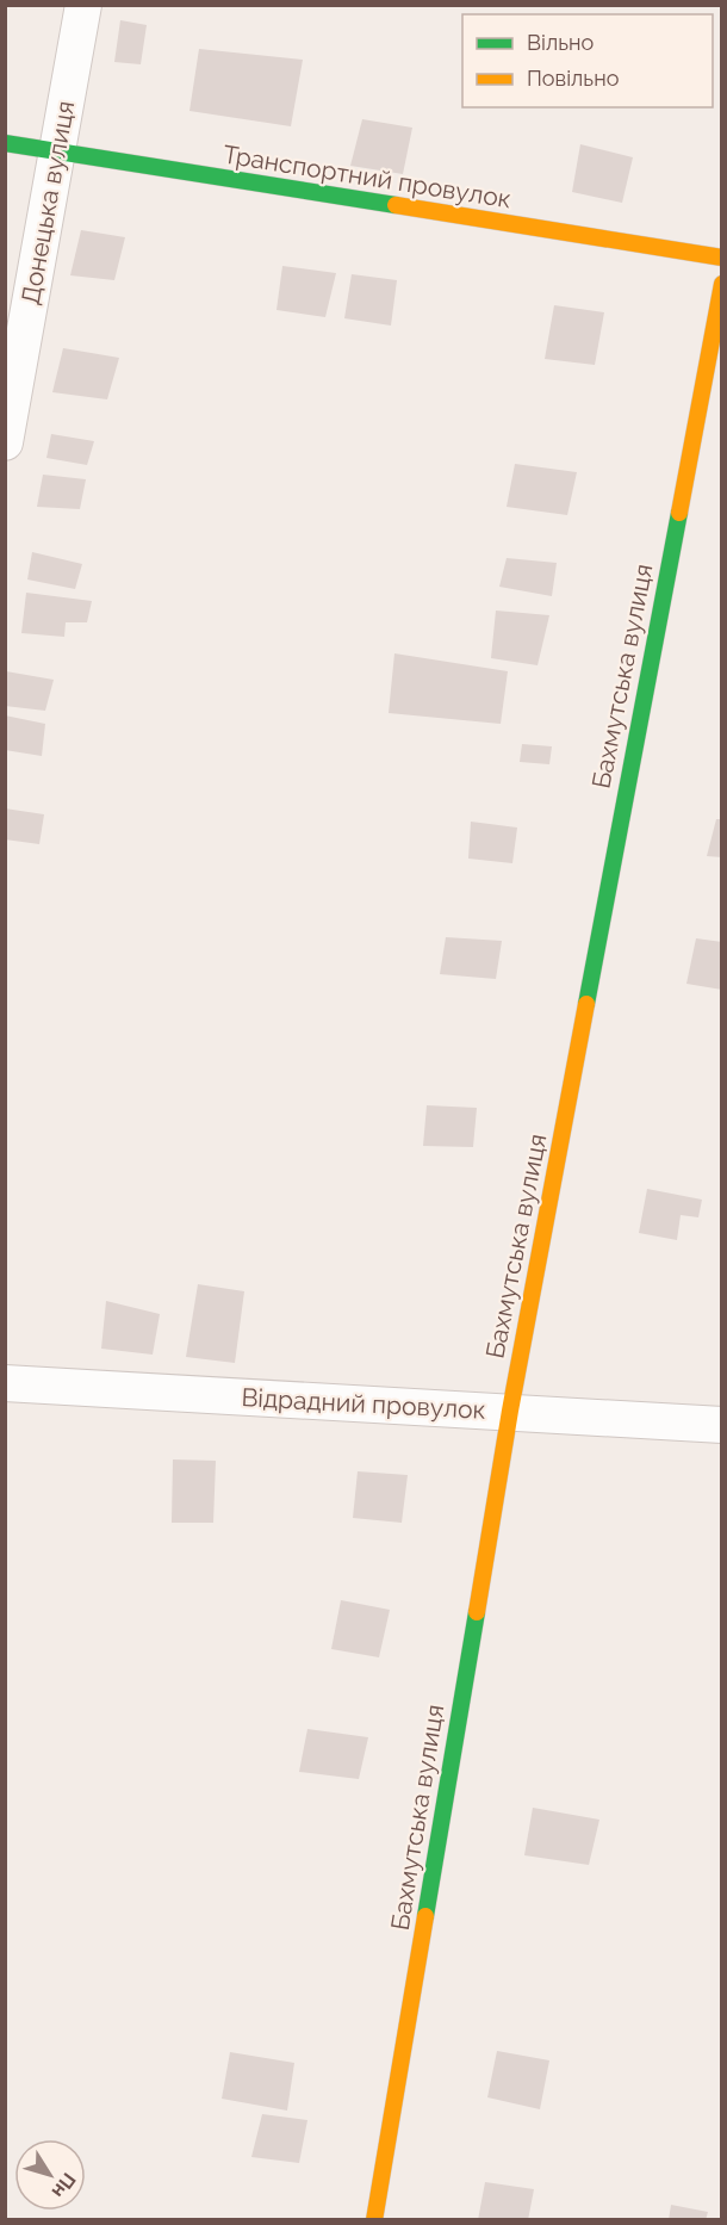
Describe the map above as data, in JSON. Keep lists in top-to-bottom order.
{
  "streets": {
    "street": [
      "Транспортний провулок",
      "Донецька вулиця",
      "Бахмутська вулиця",
      "Відрадний провулок"
    ]
  },
  "crossings": [
    ["Транспортний провулок", "Донецька вулиця"],
    ["Бахмутська вулиця", "Відрадний провулок"]
  ],
  "legend": ["Вільно", "Повільно"],
  "north": "bottom right"
}
